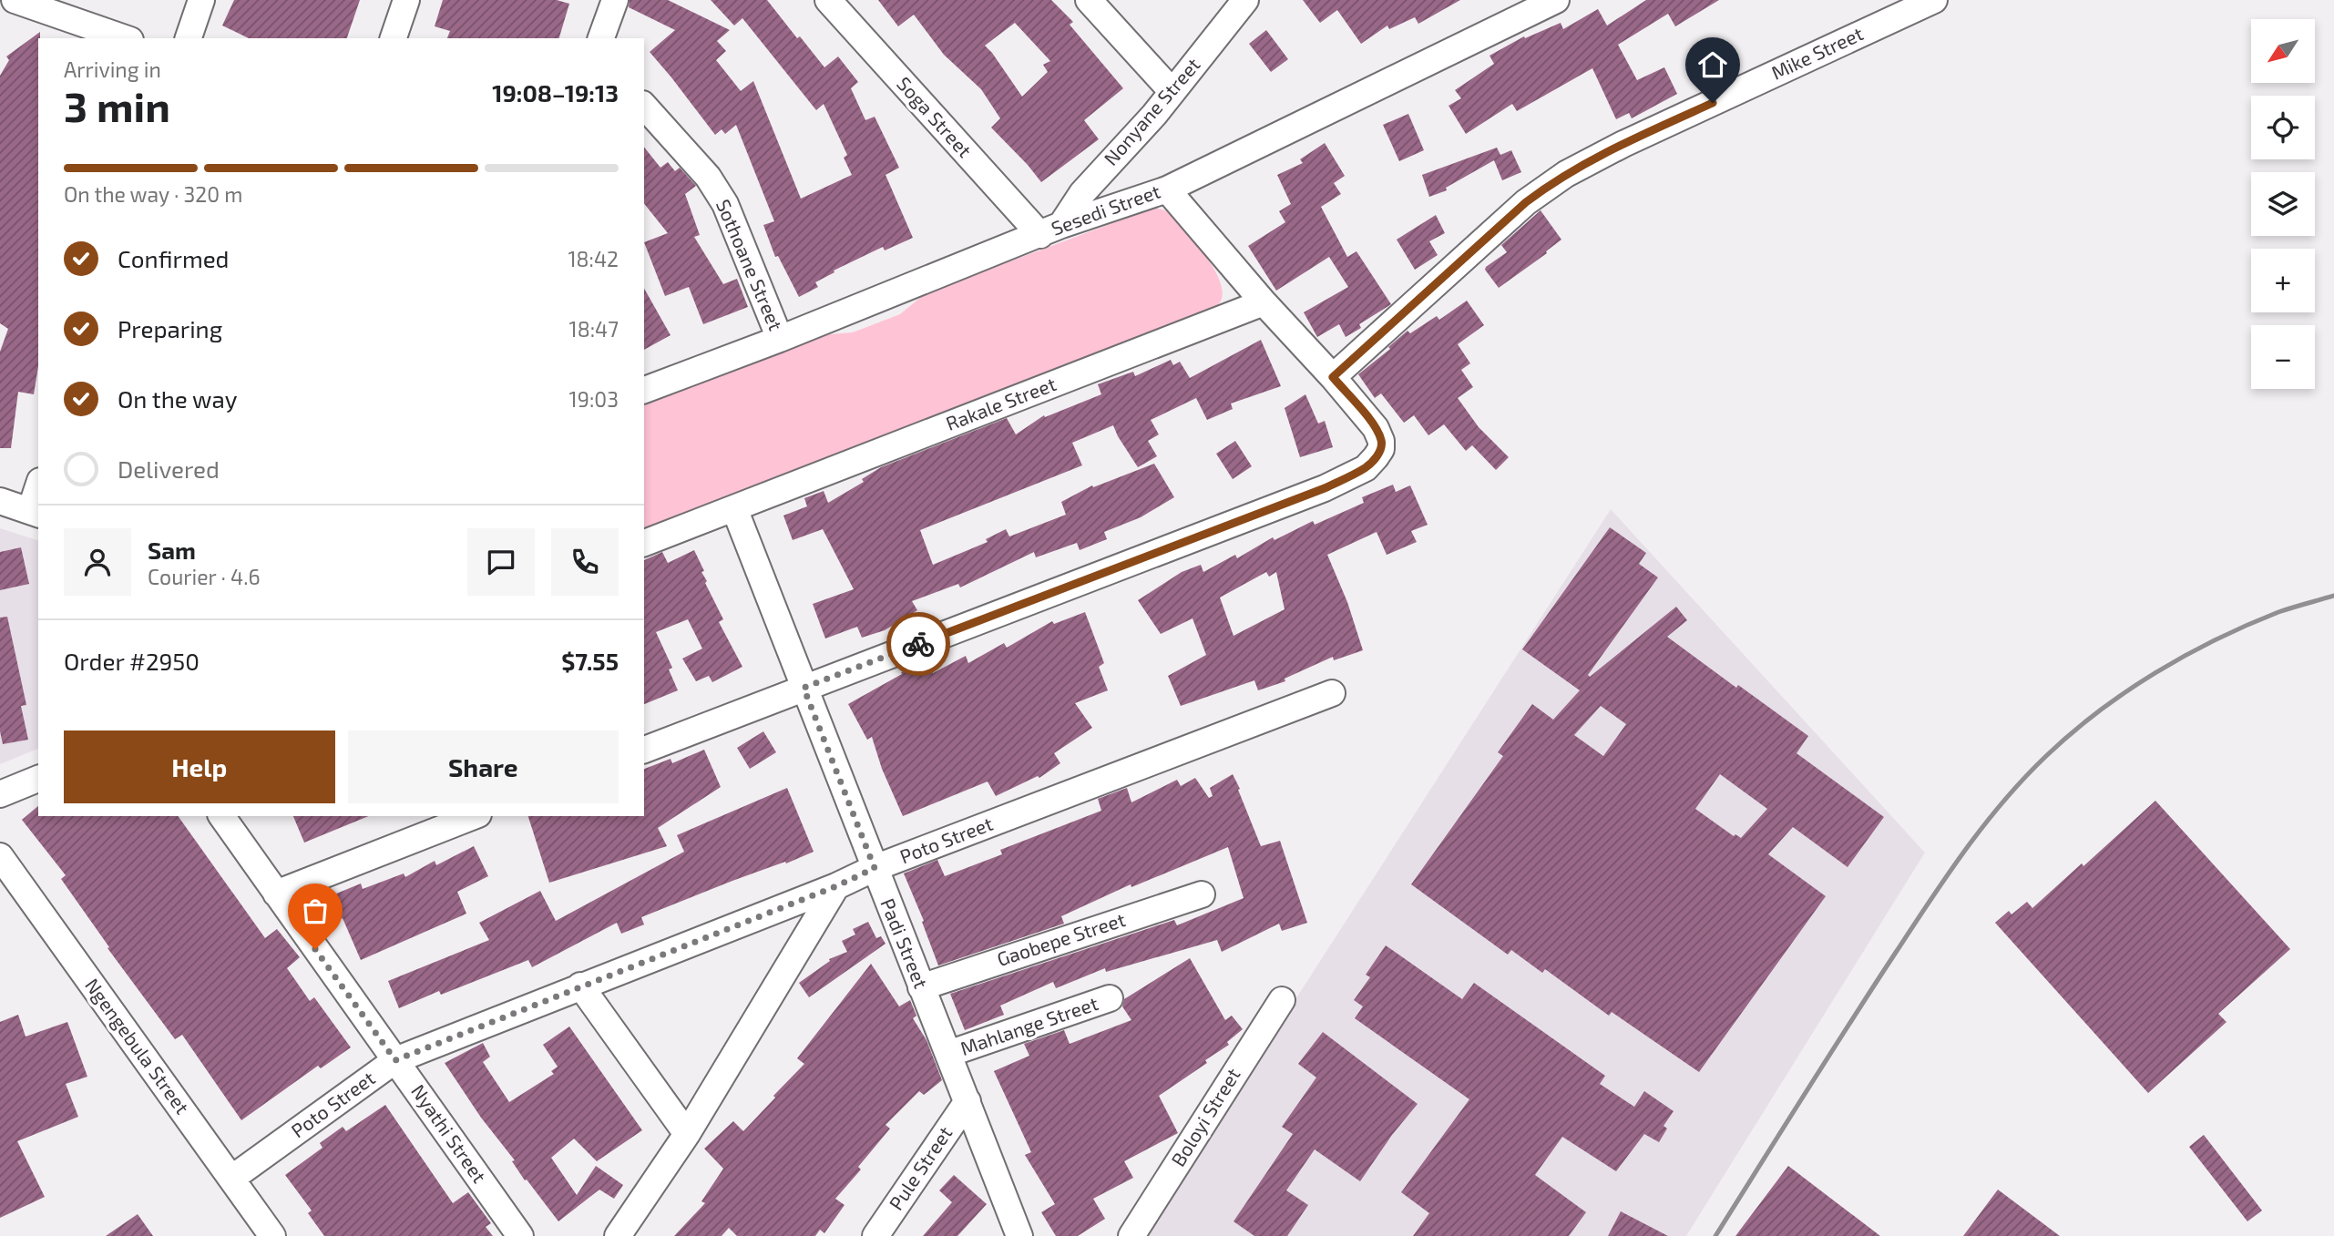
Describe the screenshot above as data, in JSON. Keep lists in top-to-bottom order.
{
  "streets": {
    "street": [
      "Mike Street",
      "Nonyane Street",
      "Soga Street",
      "Sesedi Street",
      "Sothoane Street",
      "Rakale Street",
      "Poto Street",
      "Gaobepe Street",
      "Padi Street",
      "Mahlange Street",
      "Ngengebula Street",
      "Boloyi Street",
      "Nyathi Street",
      "Pule Street"
    ]
  },
  "crossings": [
    ["Nonyane Street", "Soga Street"],
    ["Nonyane Street", "Sesedi Street"],
    ["Soga Street", "Sesedi Street"],
    ["Sesedi Street", "Sothoane Street"],
    ["Rakale Street", "Padi Street"],
    ["Poto Street", "Padi Street"],
    ["Poto Street", "Ngengebula Street"],
    ["Poto Street", "Nyathi Street"],
    ["Gaobepe Street", "Padi Street"],
    ["Padi Street", "Mahlange Street"],
    ["Padi Street", "Pule Street"]
  ],
  "north": "bottom left",
  "page": {
    "map_buttons": ["+", "−"],
    "heading": ["3 min", "Arriving in", "19:08–19:13"],
    "panel": [
      "Sam",
      "Courier · 4.6",
      "Order #2950",
      "$7.55"
    ],
    "bar": "On the way · 320 m",
    "list": [
      ["Confirmed", "18:42"],
      ["Preparing", "18:47"],
      ["On the way", "19:03"],
      "Delivered"
    ],
    "buttons": ["Help", "Share"]
  }
}
